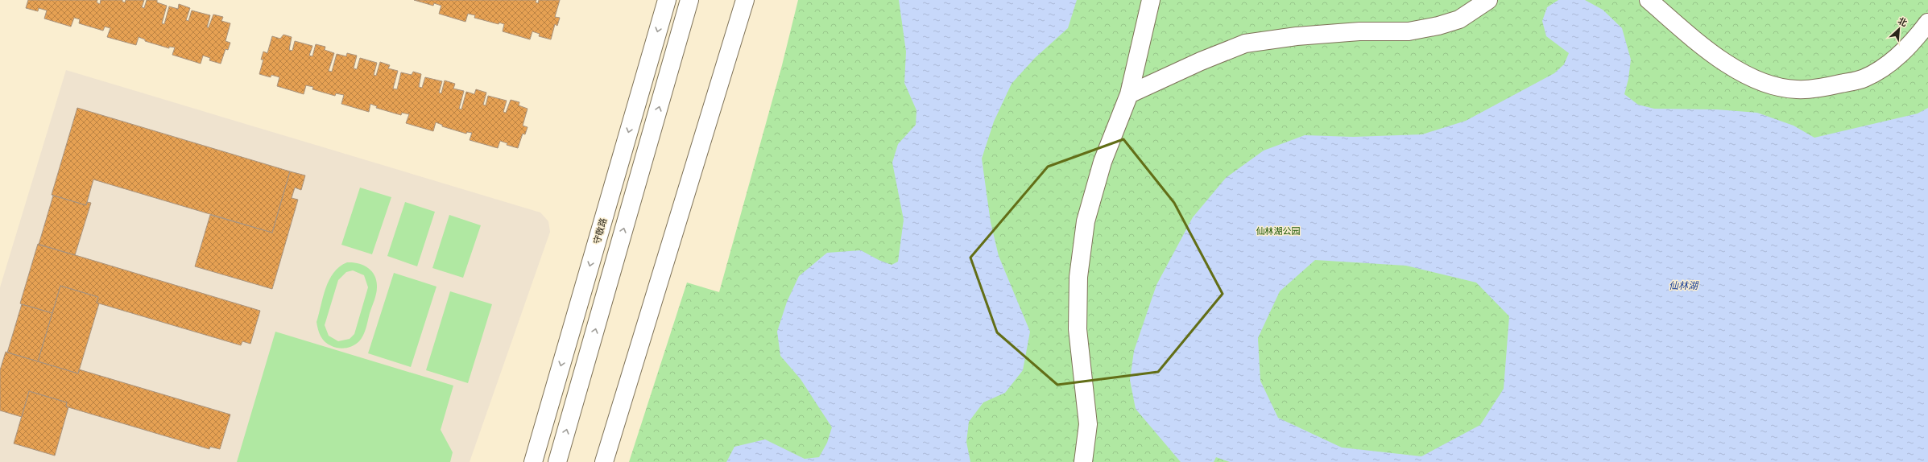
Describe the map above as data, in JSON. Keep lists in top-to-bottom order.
{
  "streets": {
    "street": ["守敬路"]
  },
  "water": ["仙林湖"],
  "parks": ["仙林湖公园"],
  "north": "top right"
}
